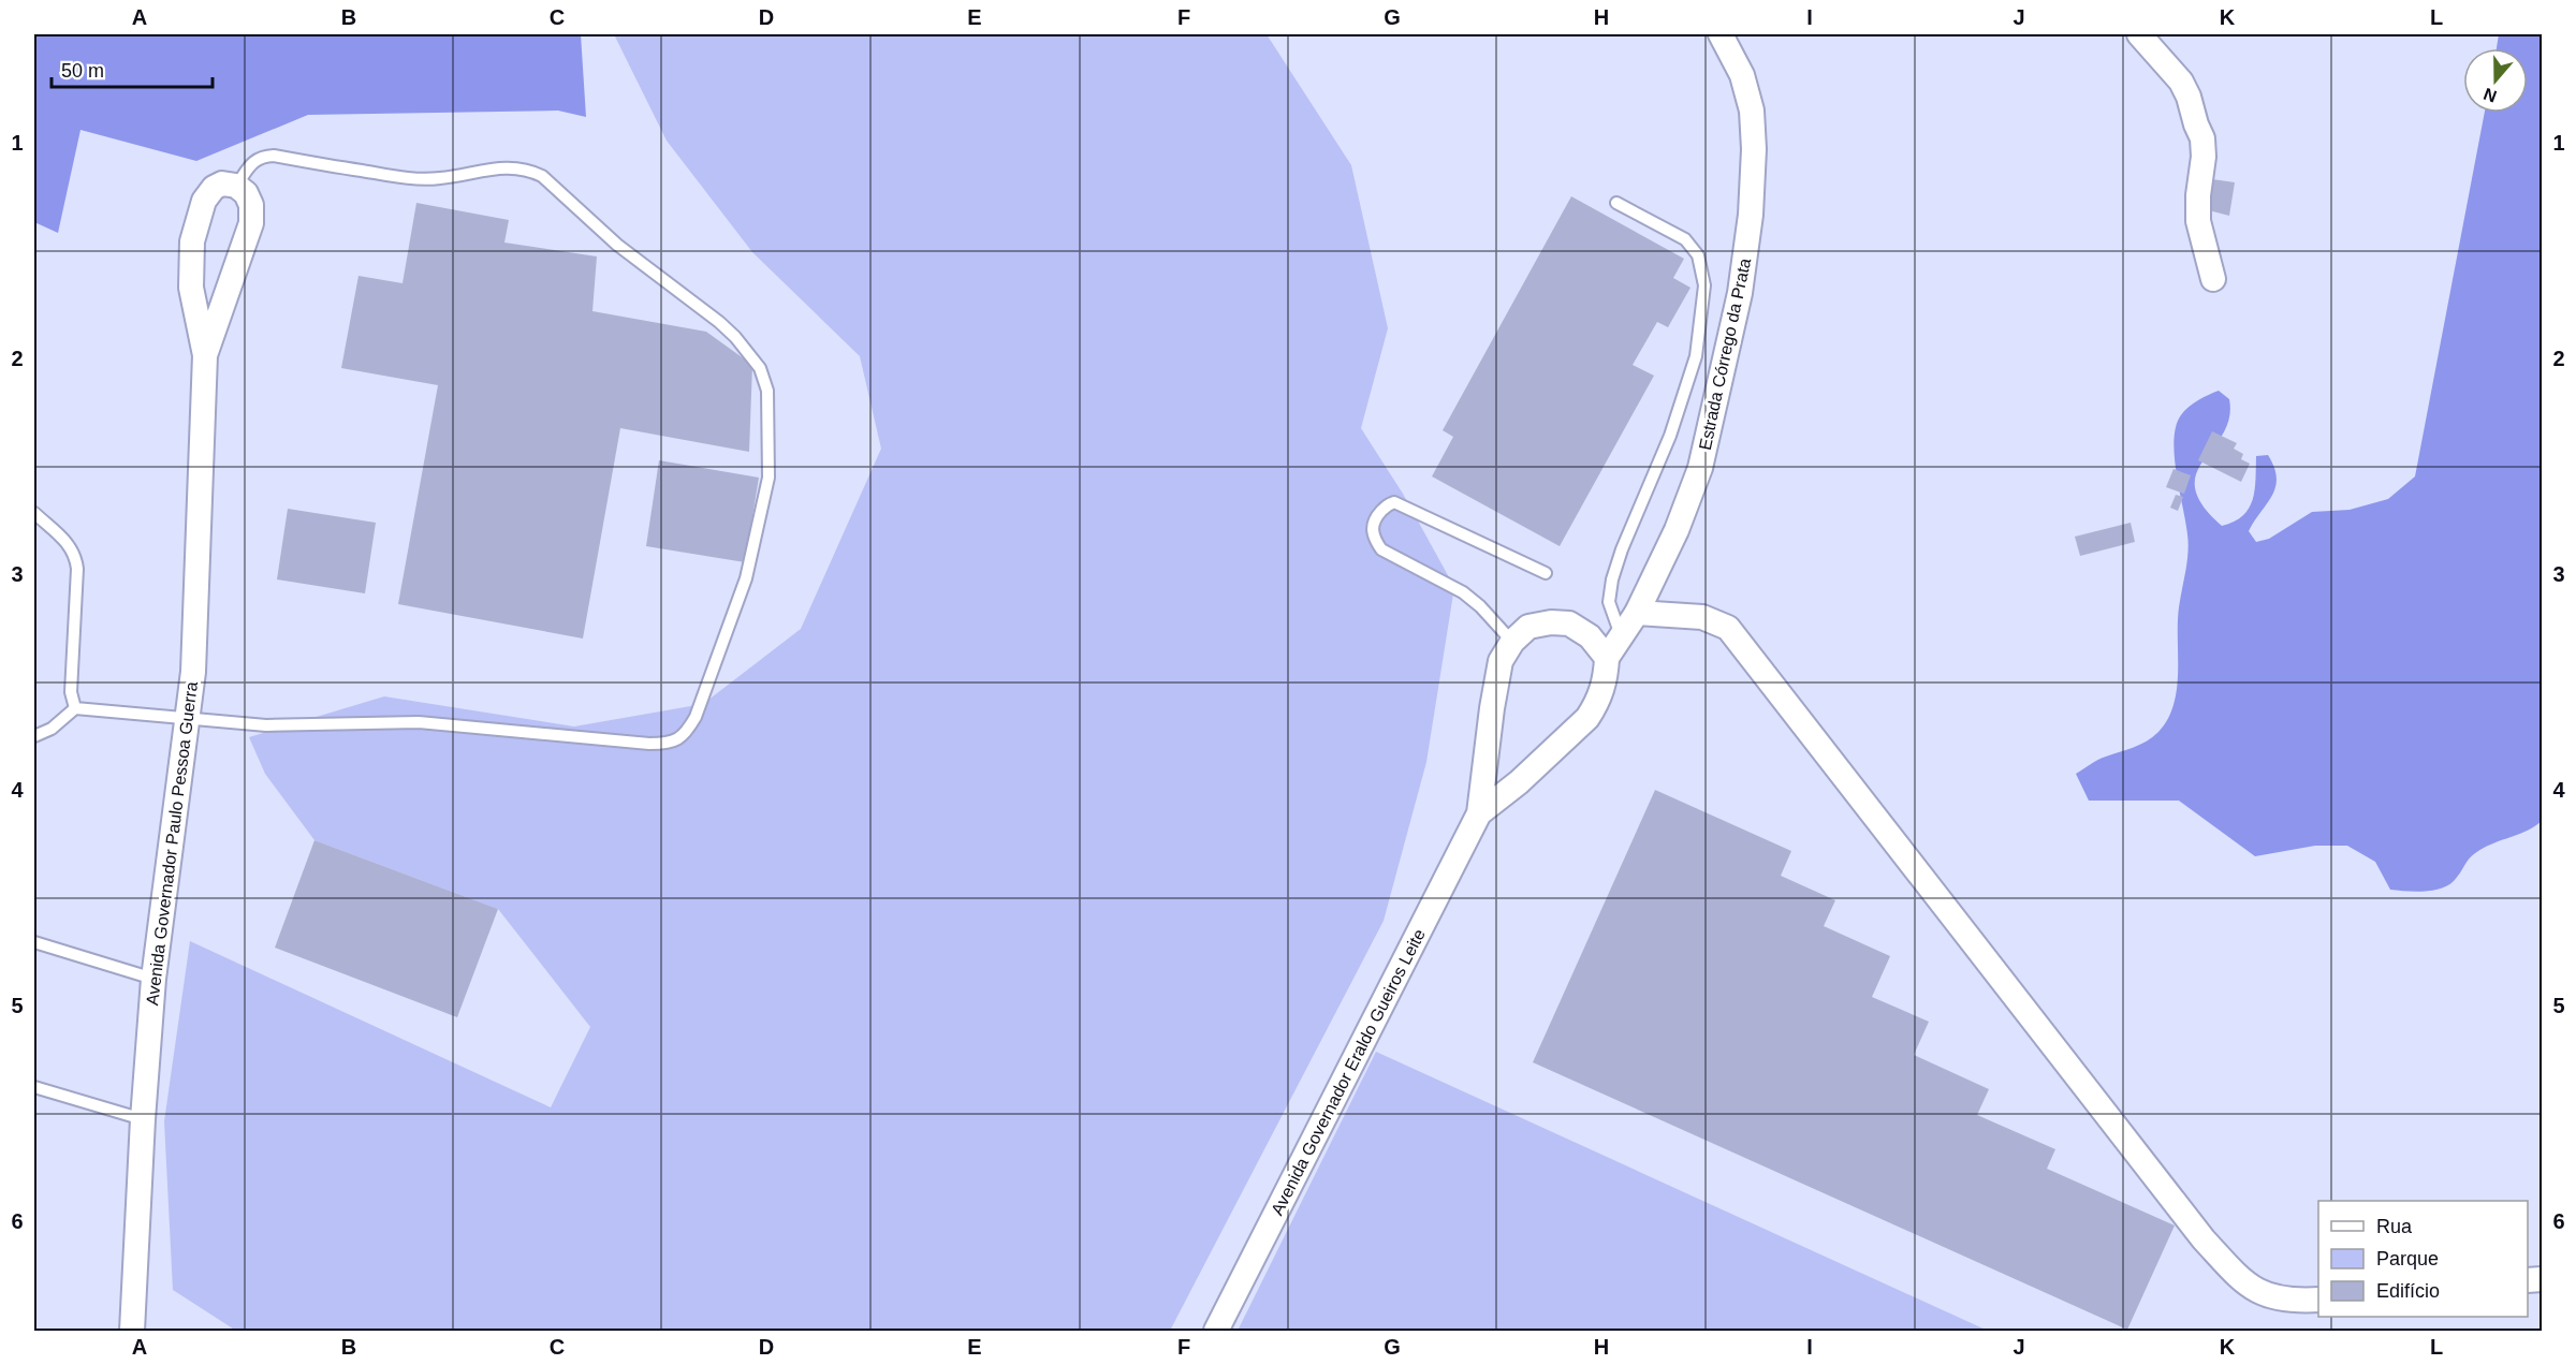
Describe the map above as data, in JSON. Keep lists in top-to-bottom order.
{
  "streets": {
    "street": ["Estrada Córrego da Prata", "Avenida Governador Paulo Pessoa Guerra", "Avenida Governador Eraldo Gueiros Leite"]
  },
  "crossings": [
    ["Estrada Córrego da Prata", "Avenida Governador Eraldo Gueiros Leite"]
  ],
  "legend": ["Rua", "Parque", "Edifício"],
  "scale_bar": "50 m",
  "north": "bottom",
  "grid": {
    "columns": [
      "A",
      "B",
      "C",
      "D",
      "E",
      "F",
      "G",
      "H",
      "I",
      "J",
      "K",
      "L"
    ],
    "rows": [
      "1",
      "2",
      "3",
      "4",
      "5",
      "6"
    ]
  }
}
